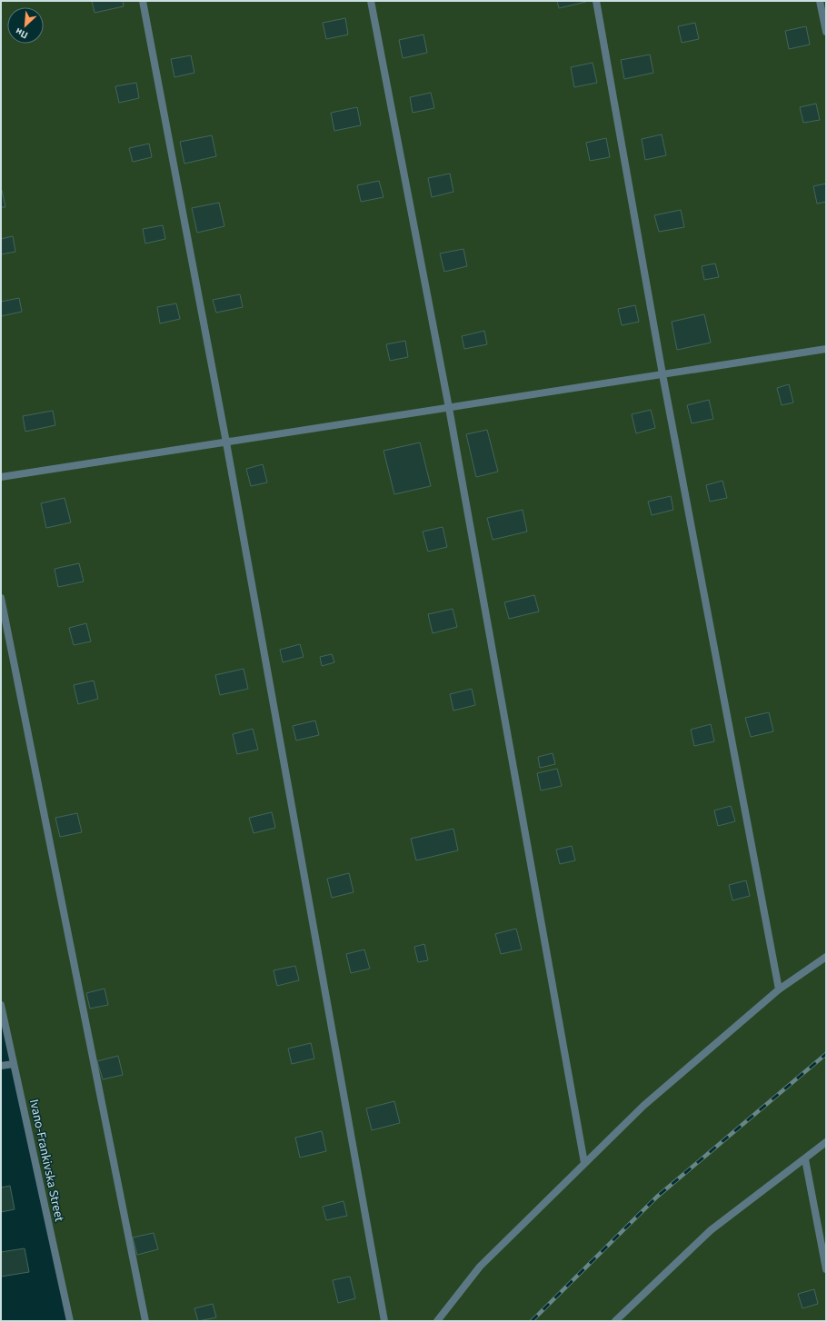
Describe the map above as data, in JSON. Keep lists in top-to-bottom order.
{
  "streets": {
    "street": ["Ivano-Frankivska Street"]
  },
  "north": "bottom left"
}
